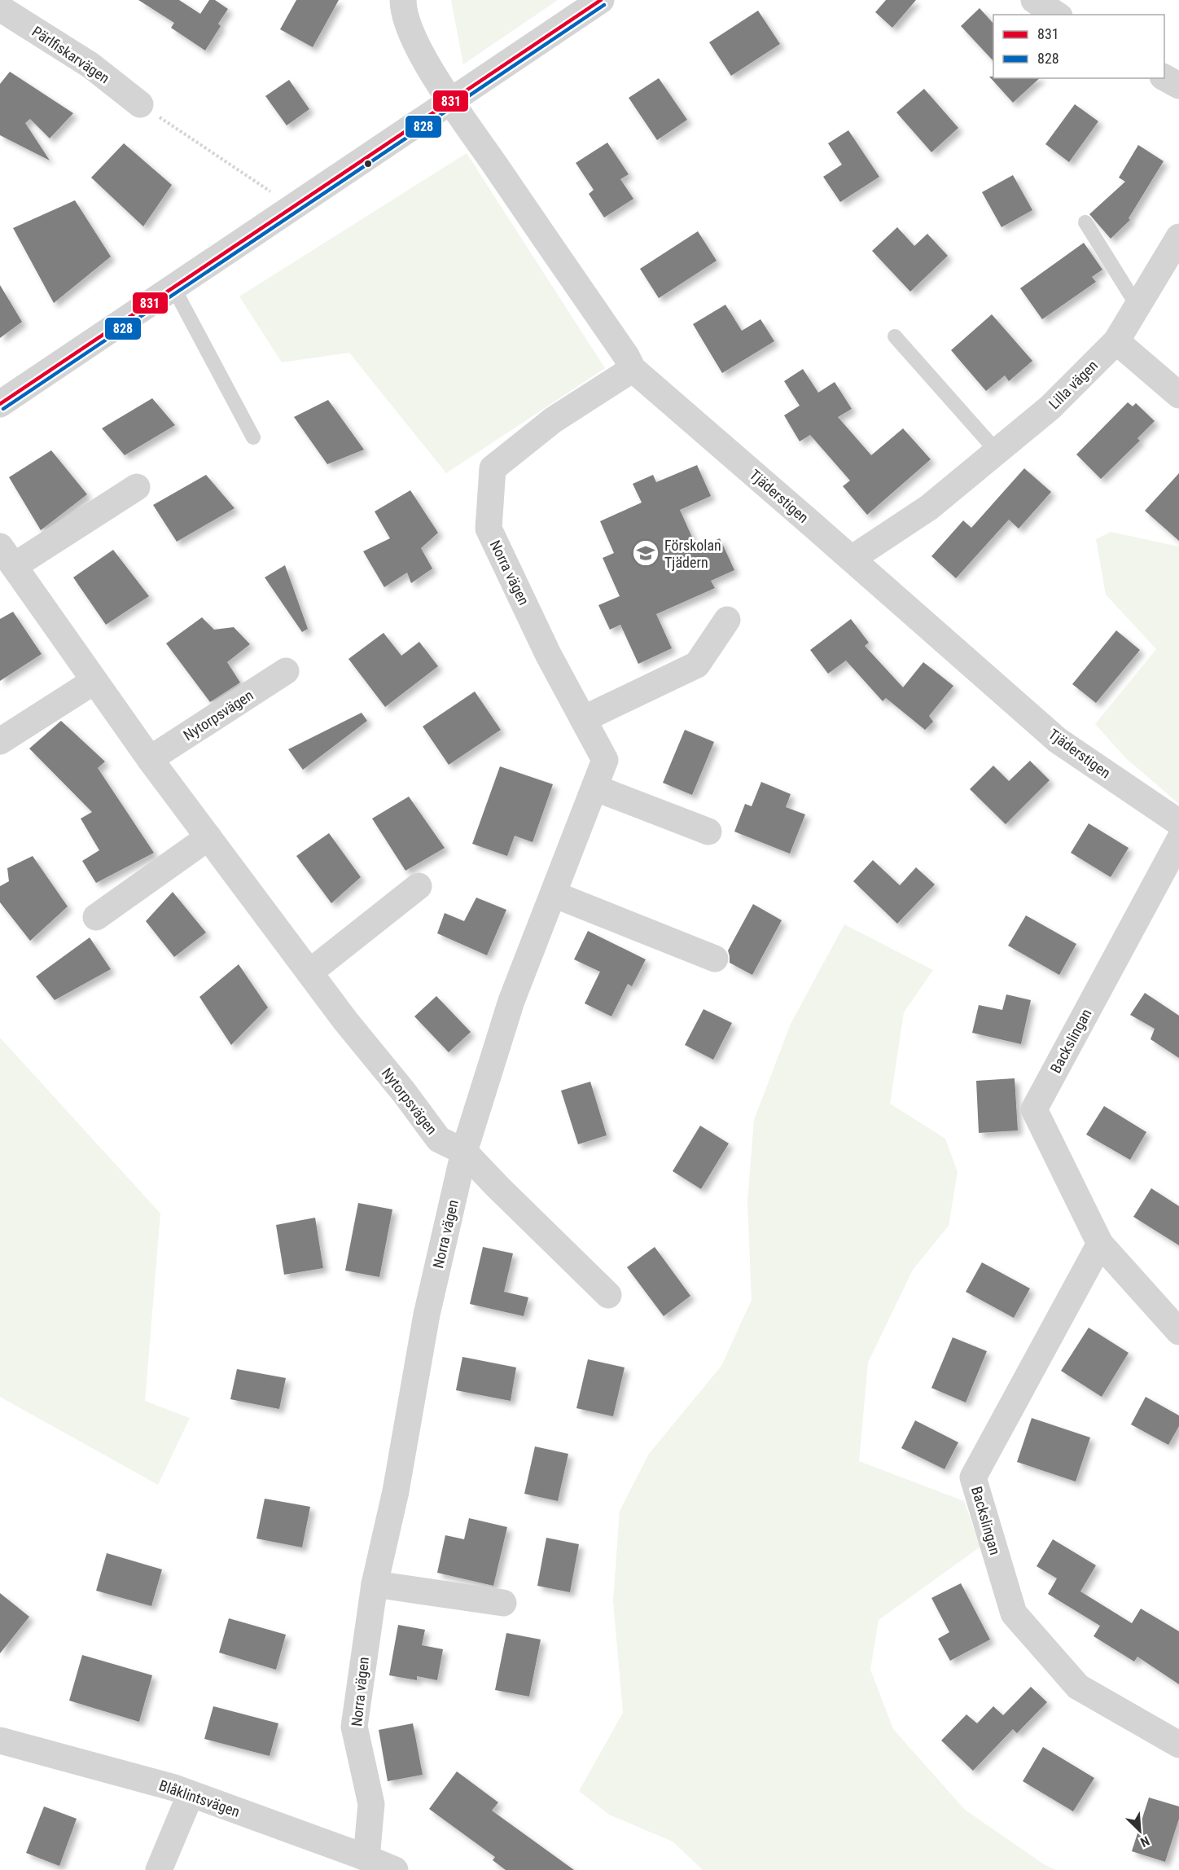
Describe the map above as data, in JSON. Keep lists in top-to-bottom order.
{
  "streets": {
    "street": [
      "Pärlfiskarvägen",
      "Lilla vägen",
      "Tjäderstigen",
      "Norra vägen",
      "Nytorpsvägen",
      "Backslingan",
      "Blåklintsvägen"
    ]
  },
  "crossings": [
    ["Lilla vägen", "Tjäderstigen"],
    ["Tjäderstigen", "Norra vägen"],
    ["Norra vägen", "Nytorpsvägen"],
    ["Norra vägen", "Blåklintsvägen"]
  ],
  "places": {
    "school or university": ["Förskolan Tjädern"]
  },
  "lines": ["transit line 831", "transit line 828"],
  "legend": ["831", "828"],
  "north": "bottom right"
}
